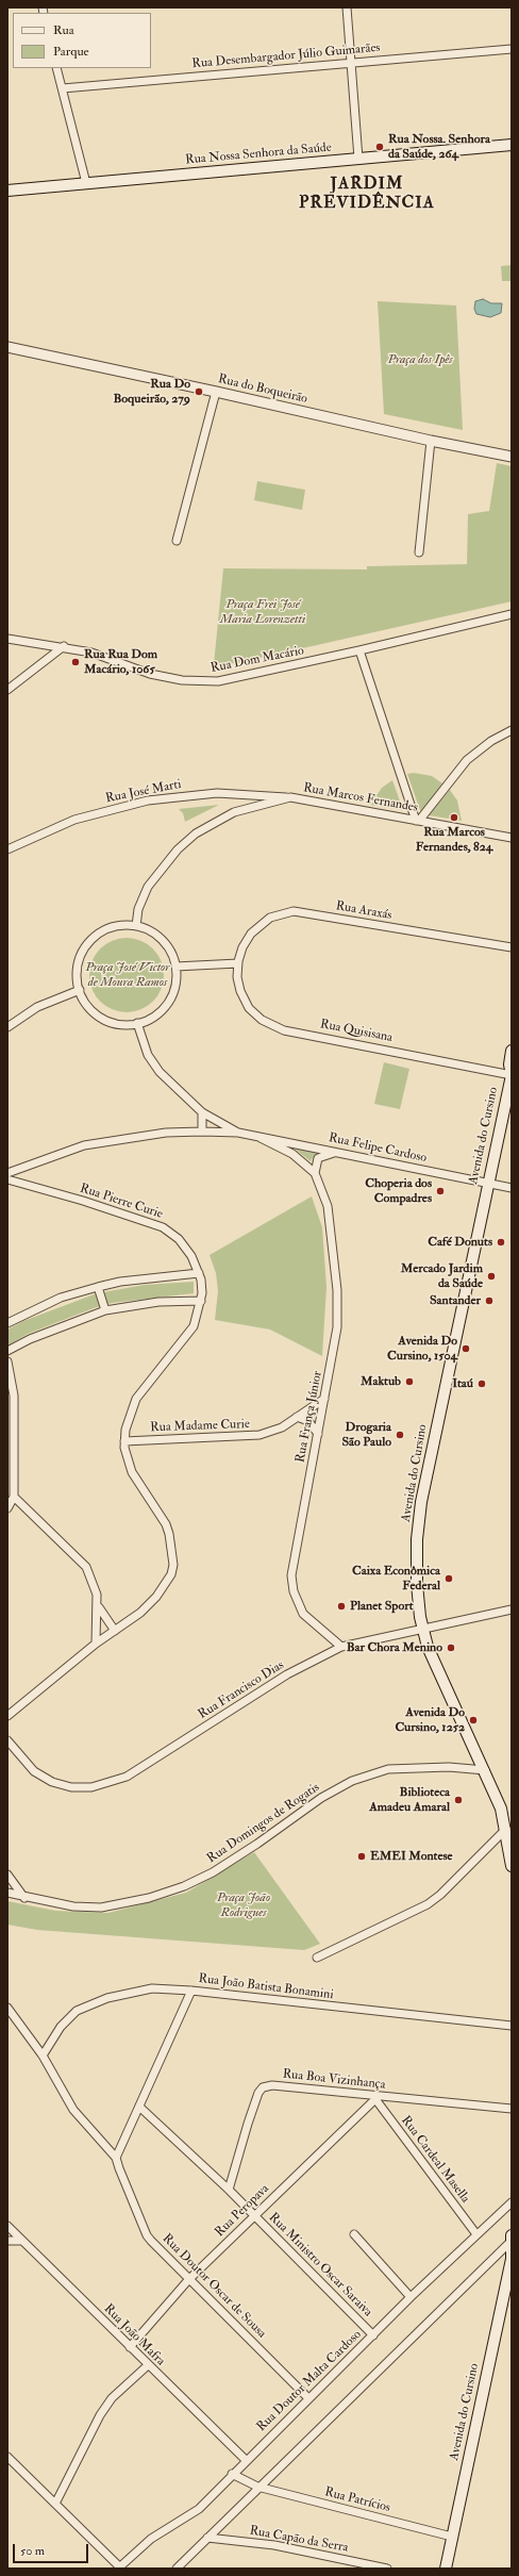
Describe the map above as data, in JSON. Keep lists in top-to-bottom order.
{
  "streets": {
    "main road": ["Rua Nossa Senhora da Saúde", "Avenida do Cursino"],
    "street": [
      "Rua Desembargador Júlio Guimarães",
      "Rua do Boqueirão",
      "Rua Dom Macário",
      "Rua José Marti",
      "Rua Marcos Fernandes",
      "Rua Araxás",
      "Rua Quisisana",
      "Rua Felipe Cardoso",
      "Rua Pierre Curie",
      "Rua França Júnior",
      "Rua Madame Curie",
      "Rua Francisco Dias",
      "Rua Domingos de Rogatis",
      "Rua João Batista Bonamini",
      "Rua Boa Vizinhança",
      "Rua Cardeal Masella",
      "Rua Peropava",
      "Rua Ministro Oscar Saraiva",
      "Rua Doutor Oscar de Sousa",
      "Rua João Mafra",
      "Rua Doutor Malta Cardoso",
      "Rua Patrícios",
      "Rua Capão da Serra"
    ]
  },
  "crossings": [
    ["Rua José Marti", "Rua Marcos Fernandes"],
    ["Rua Marcos Fernandes", "Rua Felipe Cardoso"],
    ["Rua Araxás", "Rua Quisisana"],
    ["Rua Quisisana", "Avenida do Cursino"],
    ["Avenida do Cursino", "Rua Felipe Cardoso"],
    ["Avenida do Cursino", "Rua Francisco Dias"],
    ["Avenida do Cursino", "Rua Domingos de Rogatis"],
    ["Avenida do Cursino", "Rua Patrícios"],
    ["Rua Felipe Cardoso", "Rua França Júnior"],
    ["Rua Pierre Curie", "Rua Madame Curie"],
    ["Rua França Júnior", "Rua Madame Curie"],
    ["Rua França Júnior", "Rua Francisco Dias"],
    ["Rua Boa Vizinhança", "Rua Cardeal Masella"],
    ["Rua Boa Vizinhança", "Rua Peropava"],
    ["Rua Boa Vizinhança", "Rua Ministro Oscar Saraiva"],
    ["Rua Cardeal Masella", "Rua Peropava"],
    ["Rua Cardeal Masella", "Rua Doutor Malta Cardoso"],
    ["Rua Peropava", "Rua Ministro Oscar Saraiva"],
    ["Rua Peropava", "Rua Doutor Oscar de Sousa"],
    ["Rua Peropava", "Rua João Mafra"],
    ["Rua Ministro Oscar Saraiva", "Rua Doutor Malta Cardoso"],
    ["Rua Doutor Oscar de Sousa", "Rua Doutor Malta Cardoso"],
    ["Rua João Mafra", "Rua Doutor Malta Cardoso"]
  ],
  "districts": ["JARDIM PREVIDÊNCIA"],
  "parks": [
    "Praça dos Ipês",
    "Praça Frei José Maria Lorenzetti",
    "Praça José Victor de Moura Ramos",
    "Praça João Rodrigues"
  ],
  "places": [
    "Rua Nossa. Senhora da Saúde, 264",
    "Rua Do Boqueirão, 279",
    "Rua Rua Dom Macário, 1065",
    "Rua Marcos Fernandes, 824",
    "Choperia dos Compadres",
    "Café Donuts",
    "Mercado Jardim da Saúde",
    "Santander",
    "Avenida Do Cursino, 1504",
    "Maktub",
    "Itaú",
    "Drogaria São Paulo",
    "Caixa Econômica Federal",
    "Planet Sport",
    "Bar Chora Menino",
    "Avenida Do Cursino, 1252",
    "Biblioteca Amadeu Amaral",
    "EMEI Montese"
  ],
  "legend": ["Rua", "Parque"],
  "scale_bar": "50 m"
}
